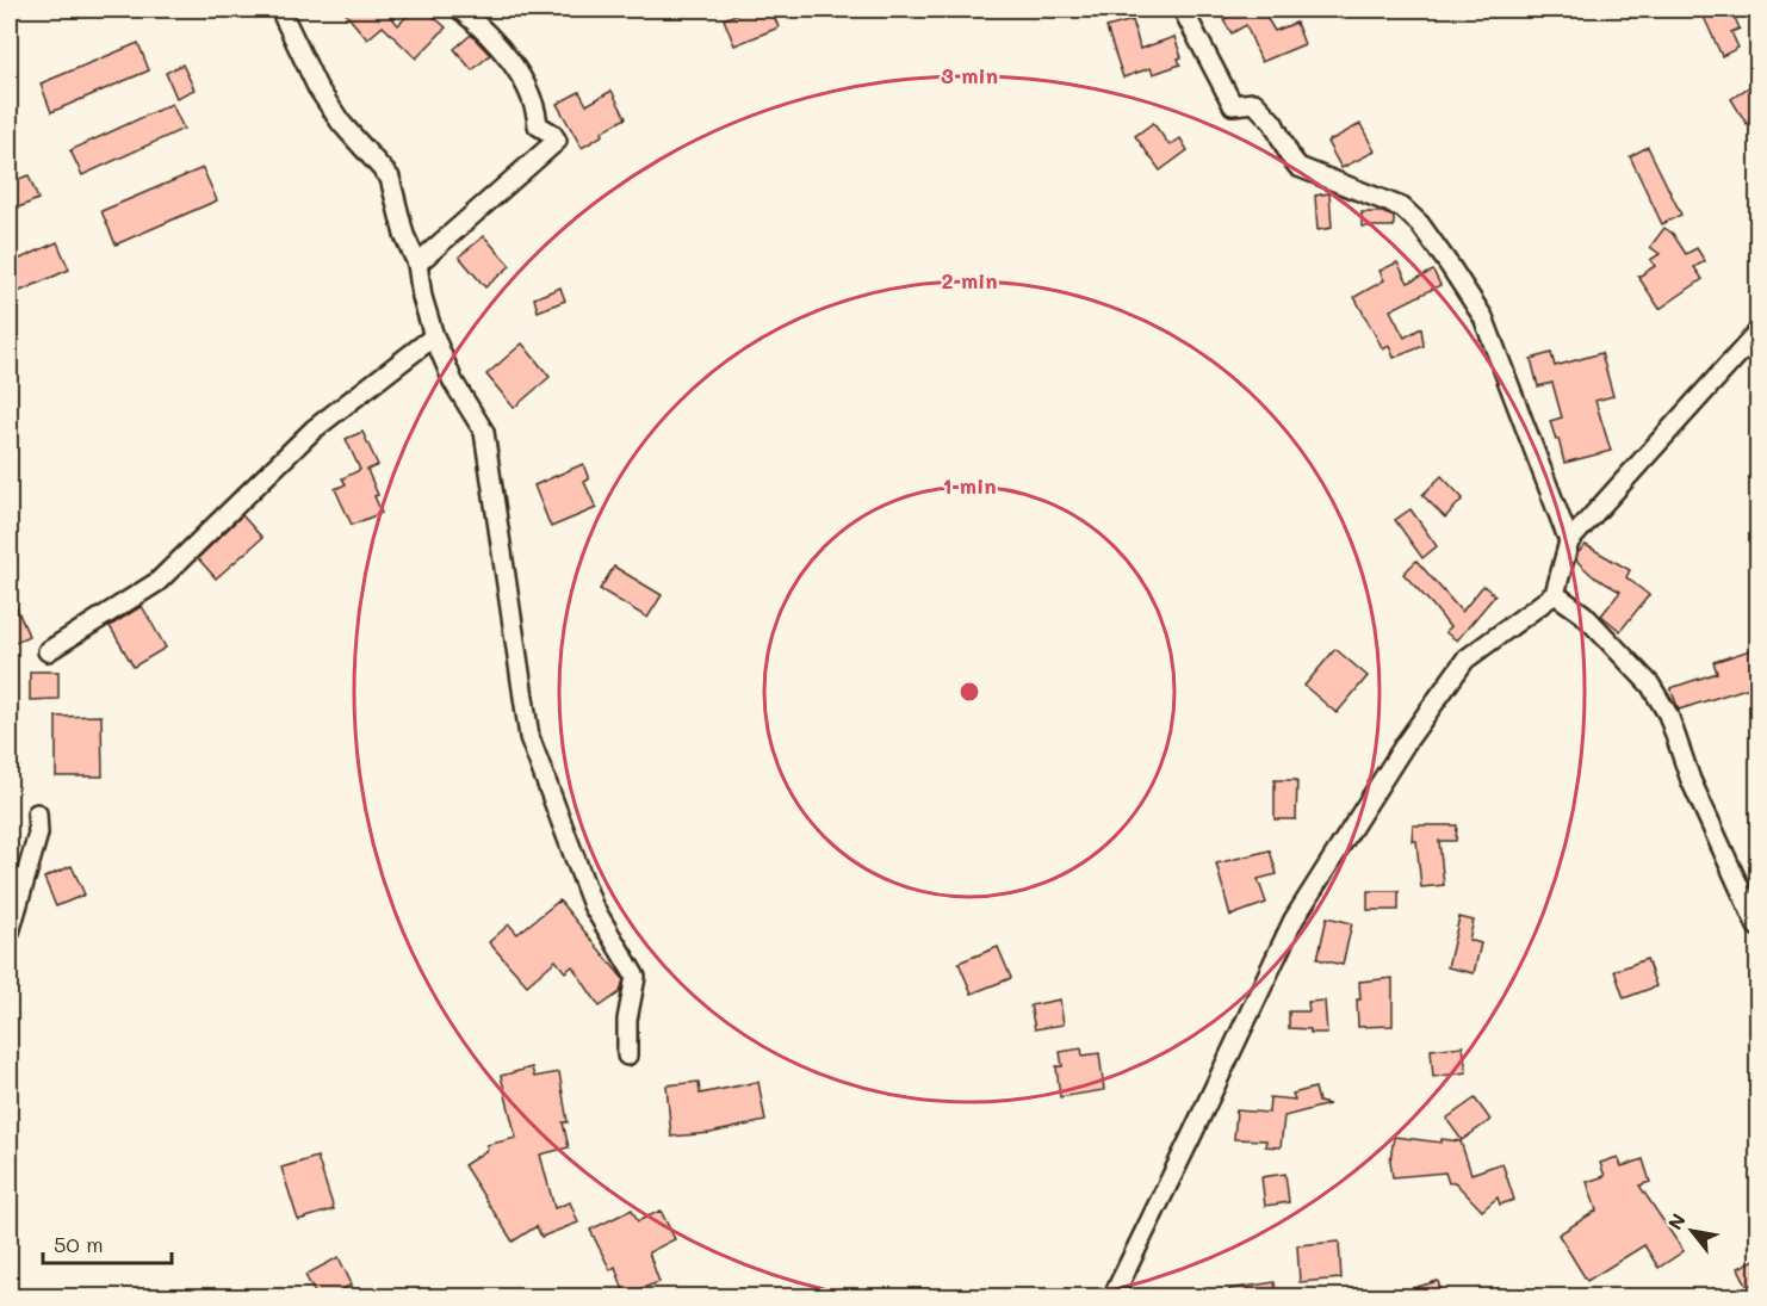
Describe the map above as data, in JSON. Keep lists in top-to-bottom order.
{
  "scale_bar": "50 m",
  "north": "top left",
  "rings": ["3 min", "2 min", "1 min"]
}
